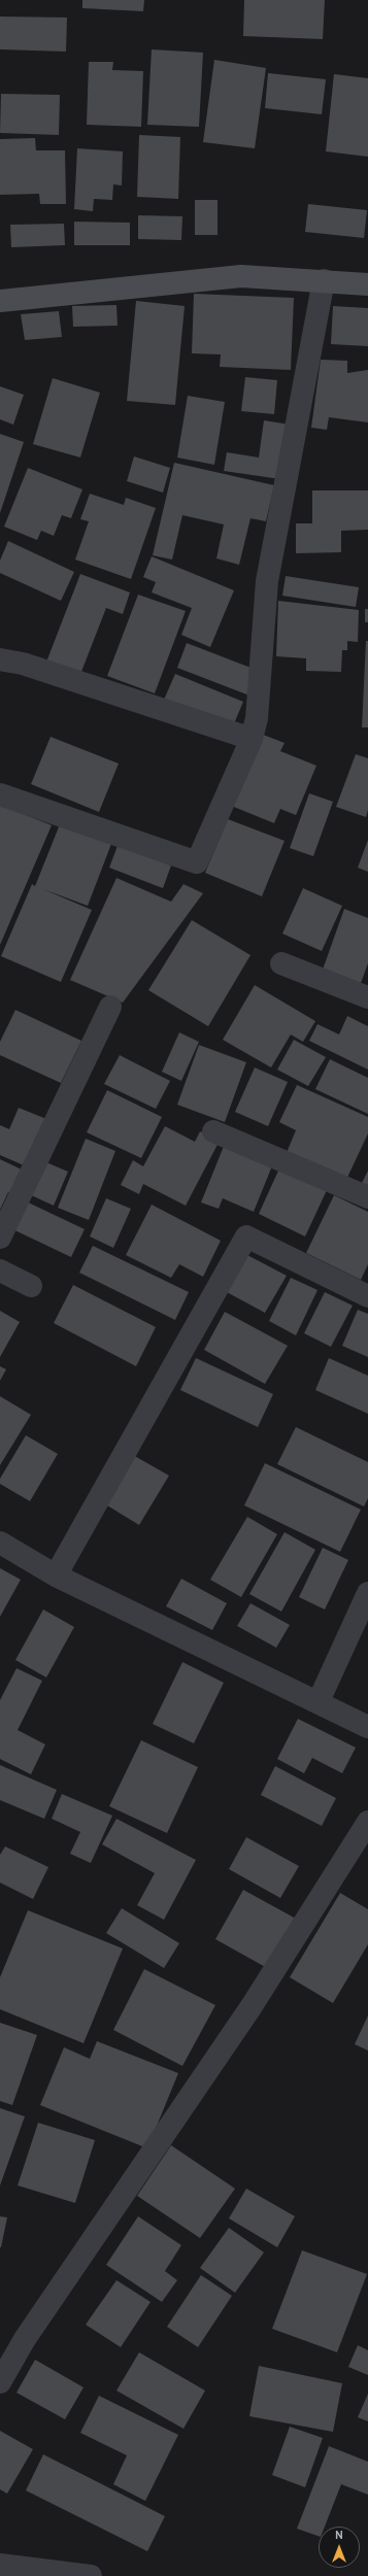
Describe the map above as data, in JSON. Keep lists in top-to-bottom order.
{
  "north": "top"
}
